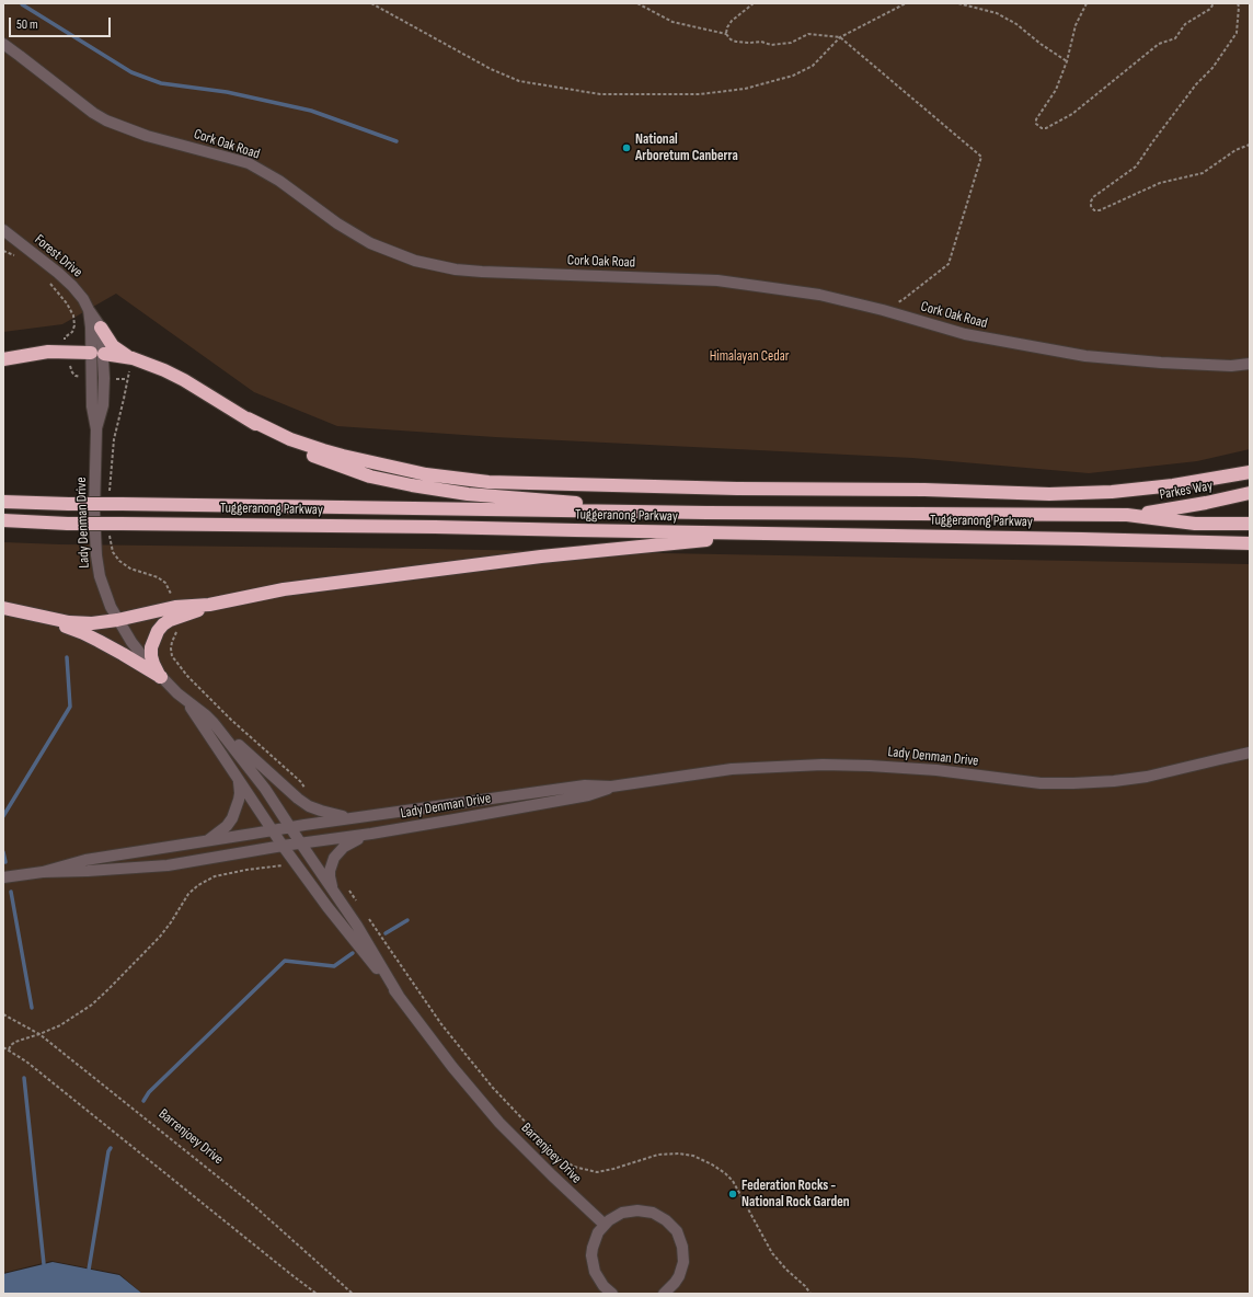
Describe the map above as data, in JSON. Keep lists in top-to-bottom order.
{
  "streets": {
    "highway": ["Parkes Way", "Tuggeranong Parkway"],
    "street": [
      "Cork Oak Road",
      "Forest Drive",
      "Lady Denman Drive",
      "Barrenjoey Drive"
    ]
  },
  "crossings": [
    ["Forest Drive", "Lady Denman Drive"],
    ["Parkes Way", "Tuggeranong Parkway"],
    ["Lady Denman Drive", "Barrenjoey Drive"]
  ],
  "parks": ["Himalayan Cedar"],
  "places": ["National Arboretum Canberra", "Federation Rocks - National Rock Garden"],
  "scale_bar": "50 m"
}
